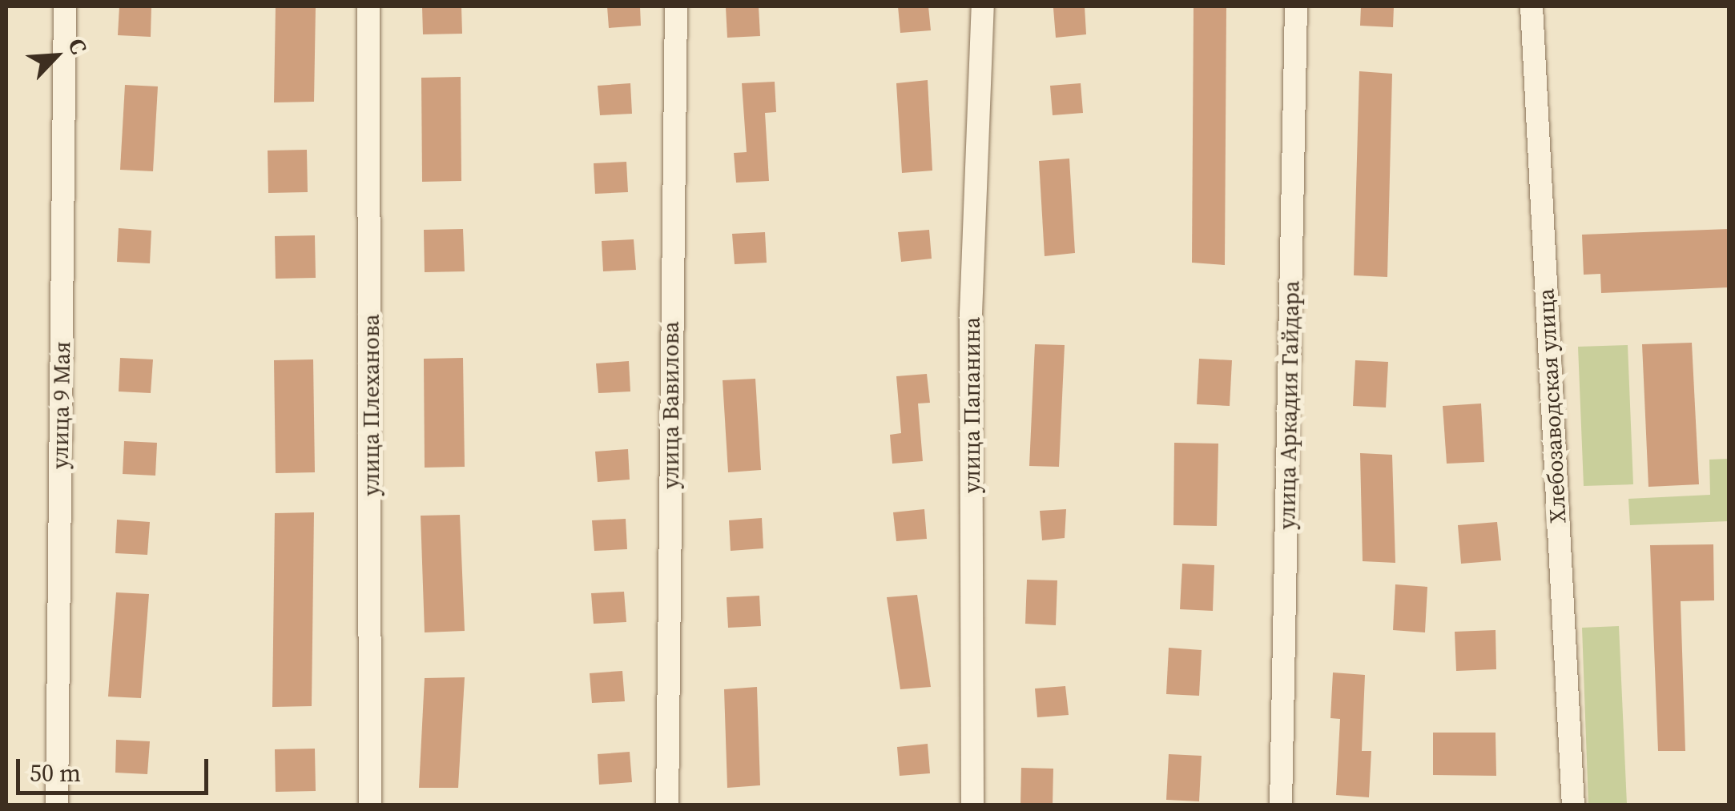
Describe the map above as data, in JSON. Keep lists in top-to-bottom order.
{
  "streets": {
    "street": [
      "улица 9 Мая",
      "улица Плеханова",
      "улица Вавилова",
      "улица Папанина",
      "улица Аркадия Гайдара",
      "Хлебозаводская улица"
    ]
  },
  "scale_bar": "50 m",
  "north": "top right"
}
